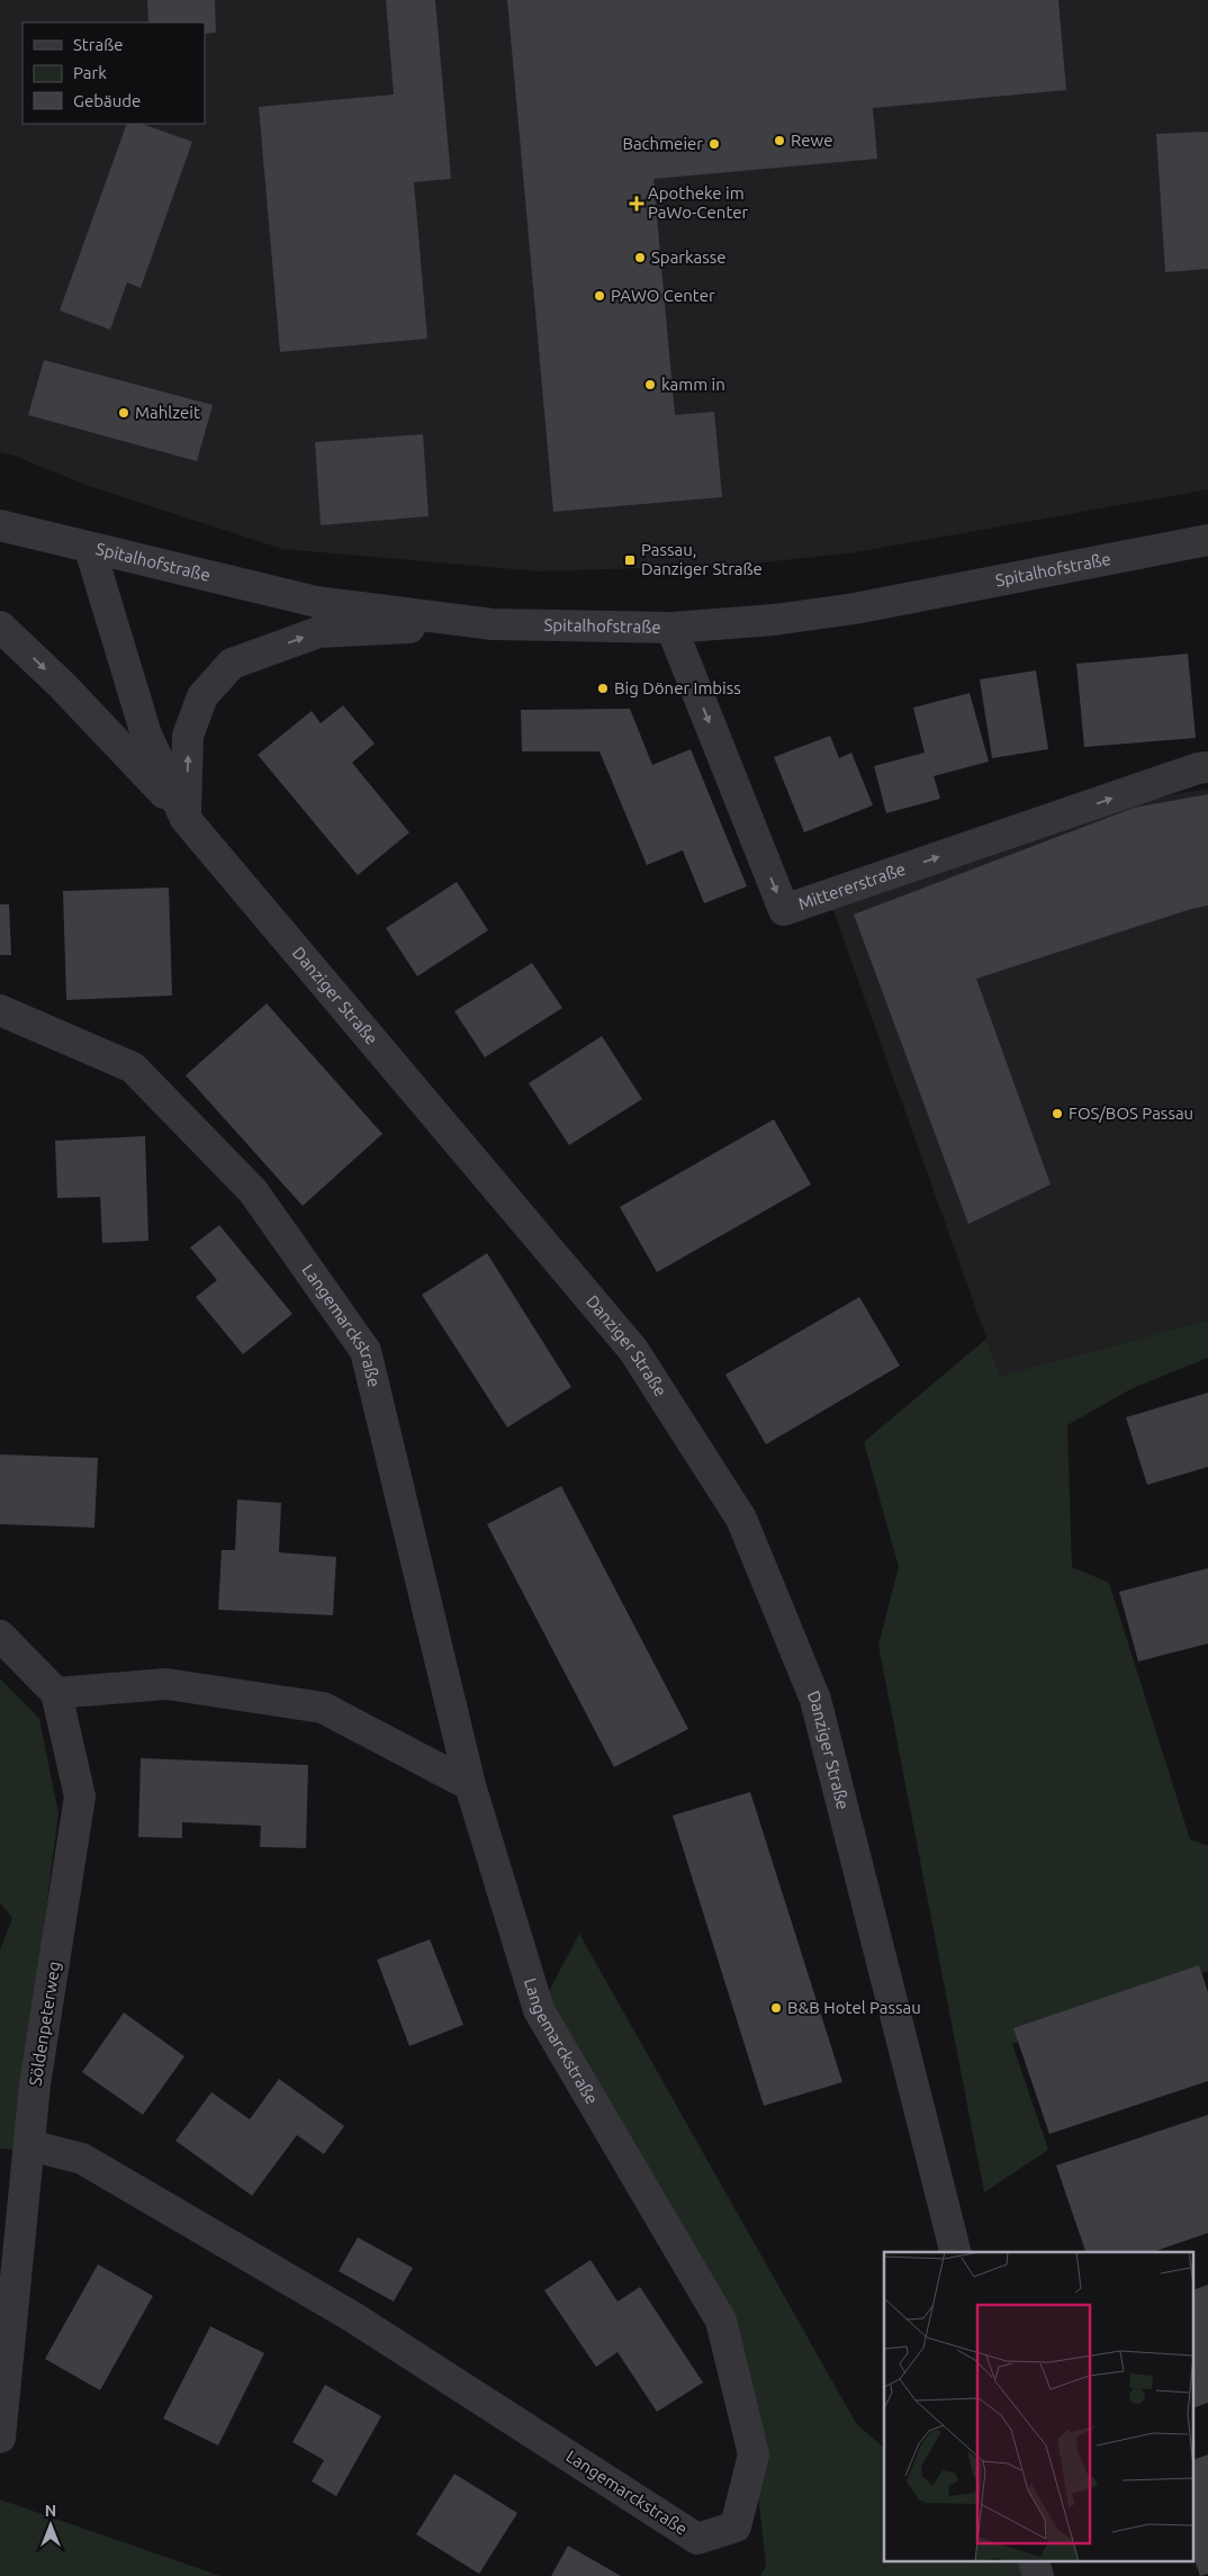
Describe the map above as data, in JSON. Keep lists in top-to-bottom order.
{
  "streets": {
    "street": [
      "Spitalhofstraße",
      "Mittererstraße",
      "Danziger Straße",
      "Langemarckstraße",
      "Söldenpeterweg"
    ]
  },
  "crossings": [
    ["Spitalhofstraße", "Mittererstraße"],
    ["Spitalhofstraße", "Danziger Straße"],
    ["Langemarckstraße", "Söldenpeterweg"]
  ],
  "places": {
    "other": [
      "Rewe",
      "Bachmeier",
      "Sparkasse",
      "PAWO Center",
      "kamm in",
      "Mahlzeit",
      "Big Döner Imbiss",
      "FOS/BOS Passau",
      "B&B Hotel Passau"
    ],
    "health": ["Apotheke im PaWo-Center"],
    "transit": ["Passau, Danziger Straße"]
  },
  "legend": ["Straße", "Park", "Gebäude"],
  "north": "top"
}
